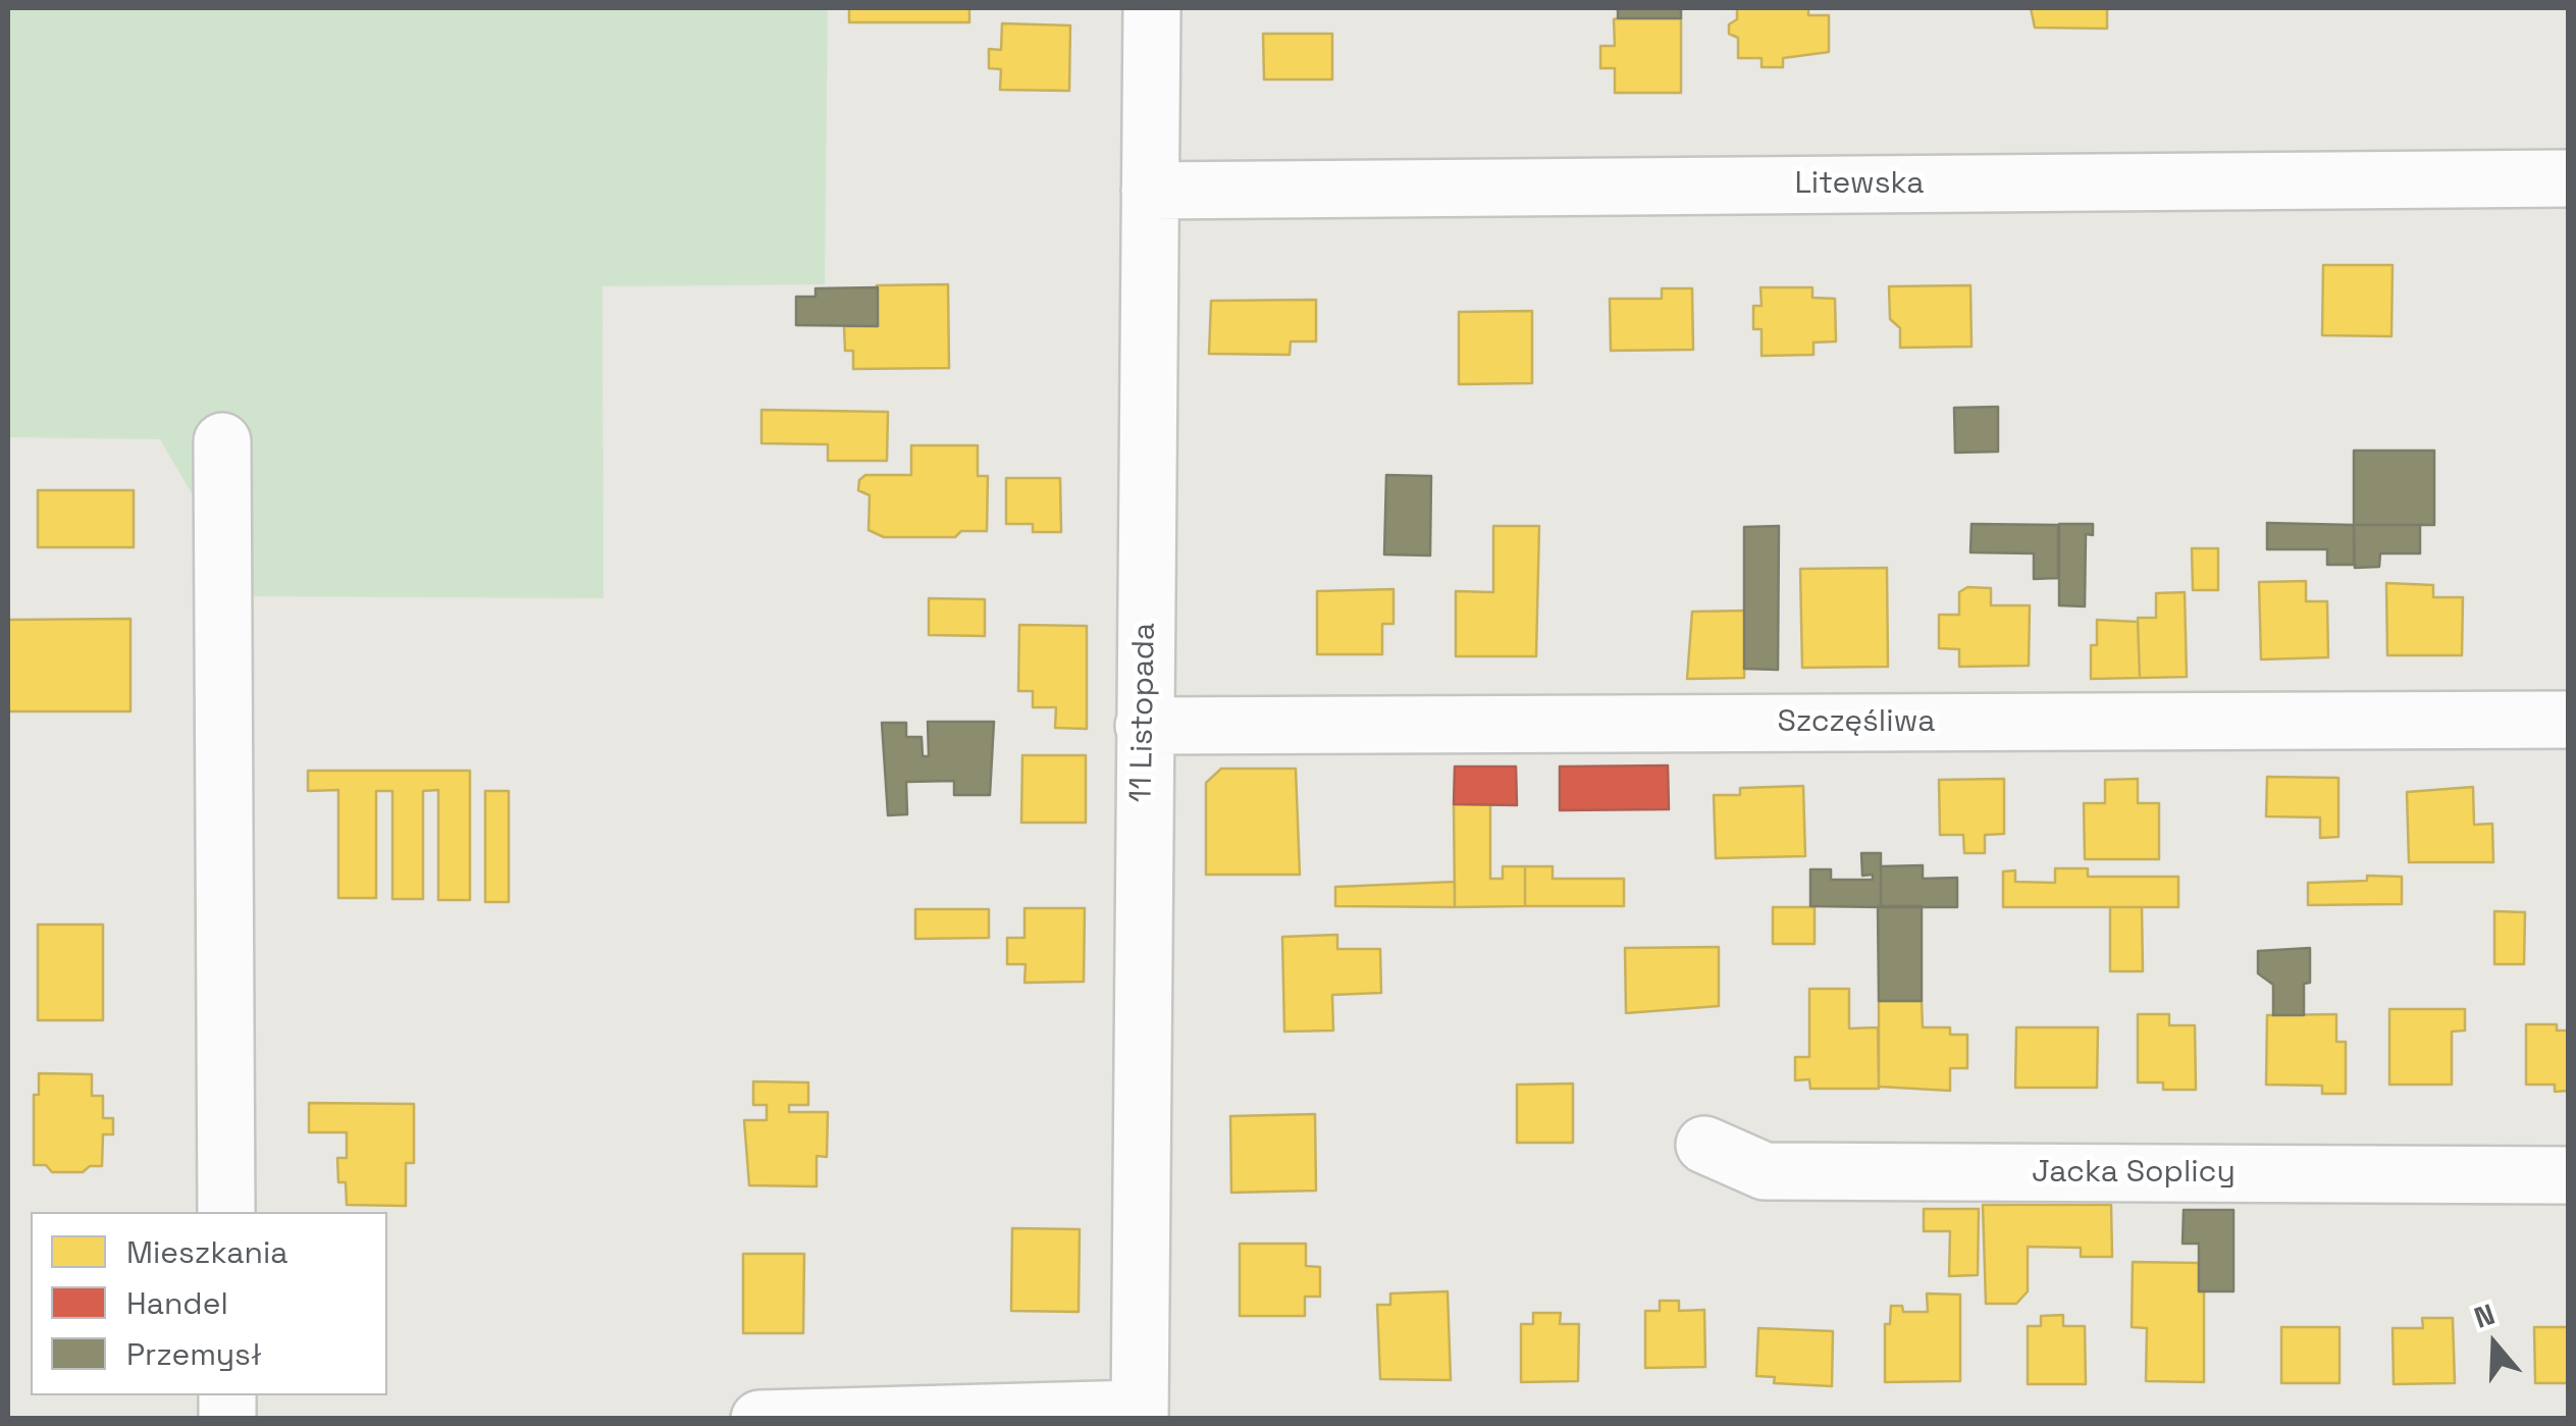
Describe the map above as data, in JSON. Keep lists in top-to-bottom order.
{
  "streets": {
    "street": [
      "Litewska",
      "11 Listopada",
      "Szczęśliwa",
      "Jacka Soplicy"
    ]
  },
  "crossings": [
    ["Litewska", "11 Listopada"],
    ["11 Listopada", "Szczęśliwa"]
  ],
  "legend": ["Mieszkania", "Handel", "Przemysł"],
  "north": "top"
}
